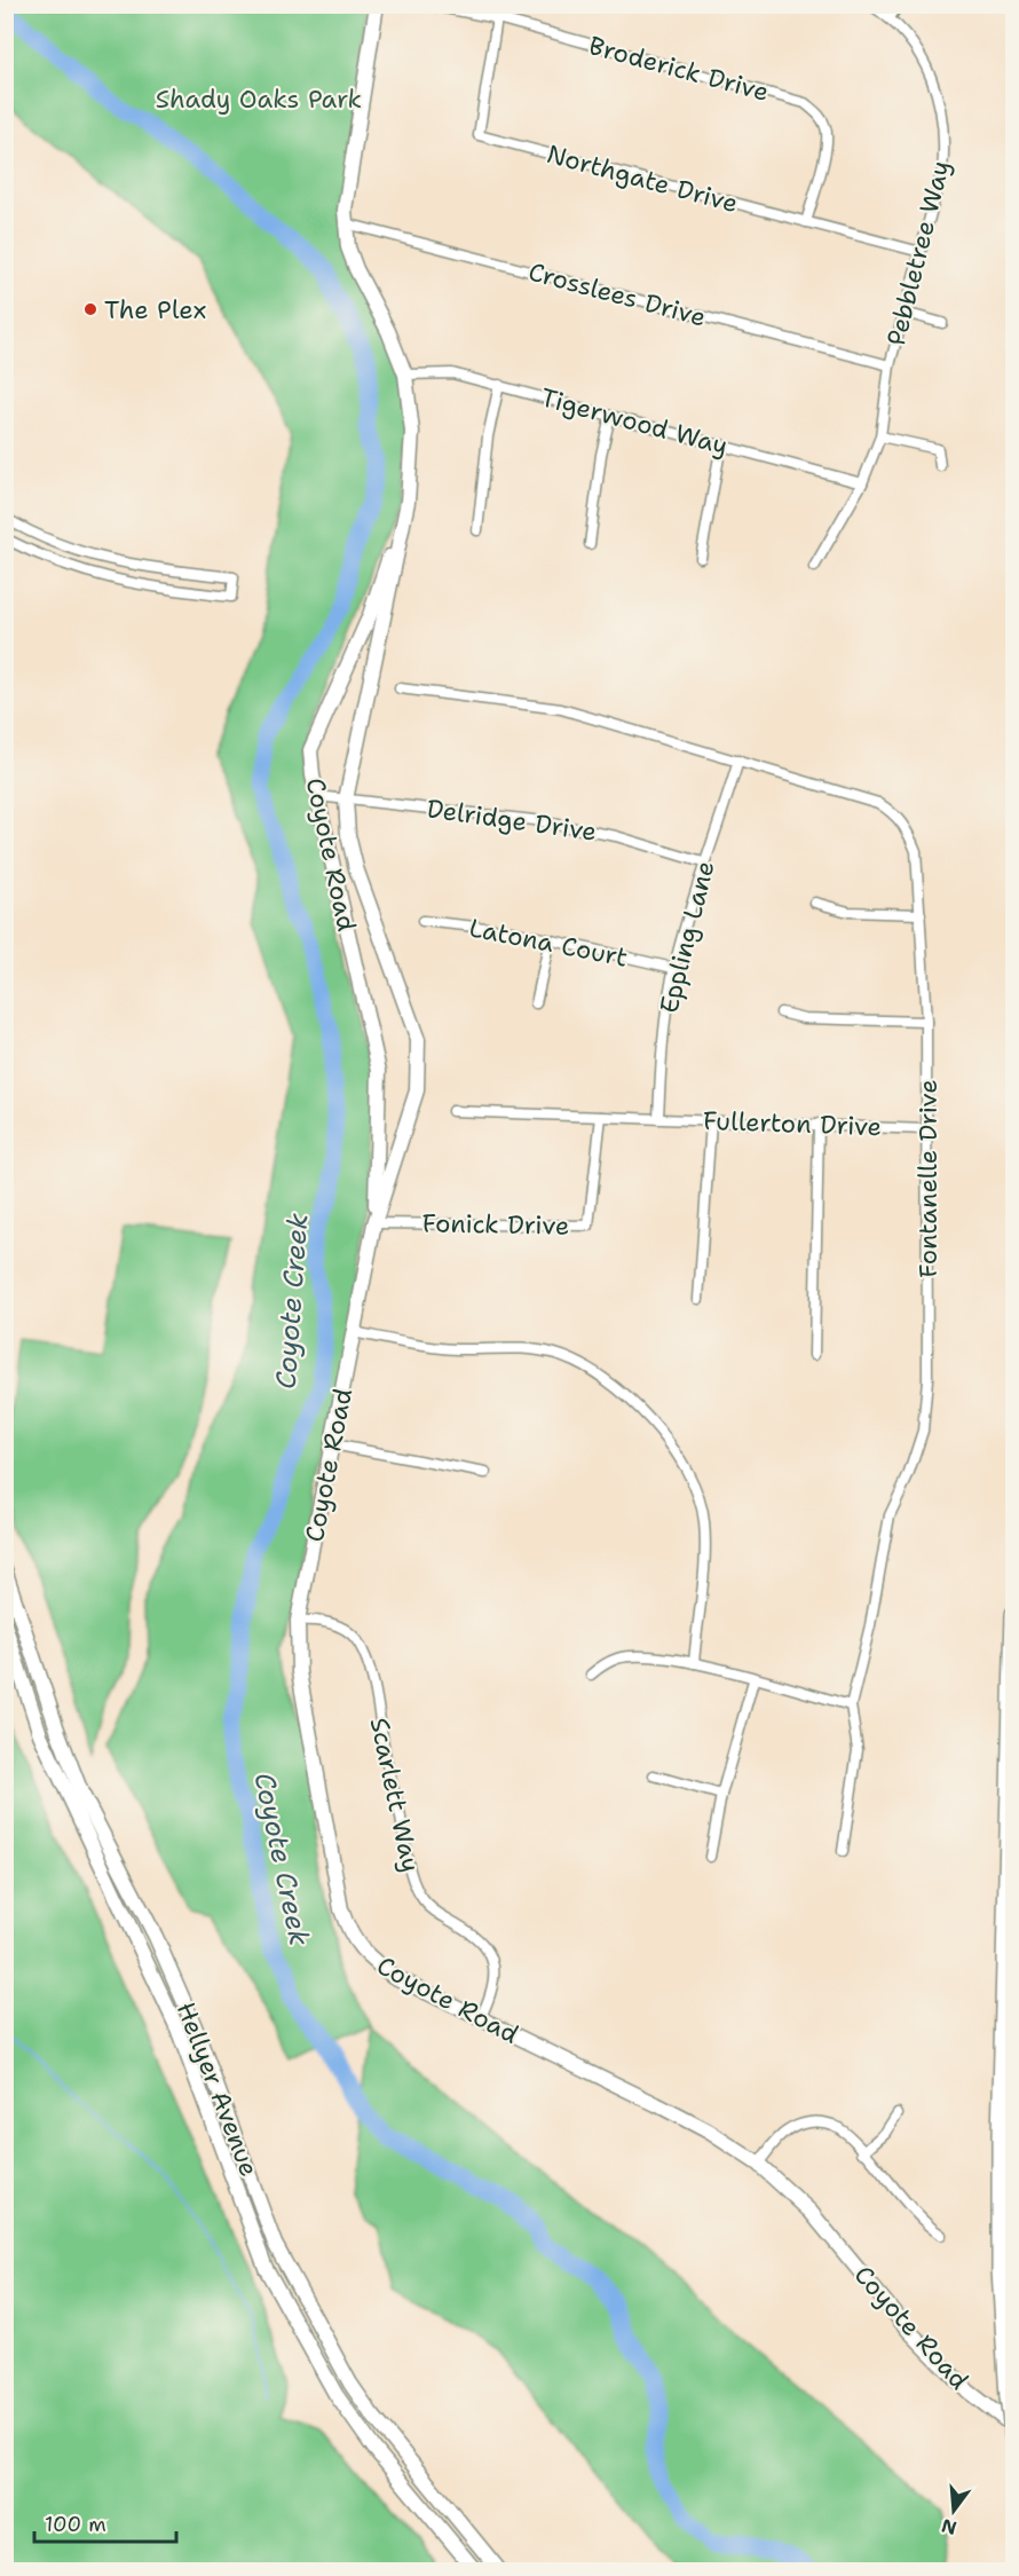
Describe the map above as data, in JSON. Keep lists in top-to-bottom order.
{
  "streets": {
    "street": [
      "Broderick Drive",
      "Northgate Drive",
      "Pebbletree Way",
      "Crosslees Drive",
      "Tigerwood Way",
      "Delridge Drive",
      "Coyote Road",
      "Eppling Lane",
      "Latona Court",
      "Fullerton Drive",
      "Fontanelle Drive",
      "Fonick Drive",
      "Scarlett Way",
      "Hellyer Avenue"
    ]
  },
  "crossings": [
    ["Broderick Drive", "Northgate Drive"],
    ["Northgate Drive", "Pebbletree Way"],
    ["Pebbletree Way", "Crosslees Drive"],
    ["Pebbletree Way", "Tigerwood Way"],
    ["Crosslees Drive", "Coyote Road"],
    ["Tigerwood Way", "Coyote Road"],
    ["Delridge Drive", "Coyote Road"],
    ["Delridge Drive", "Eppling Lane"],
    ["Coyote Road", "Fonick Drive"],
    ["Coyote Road", "Scarlett Way"],
    ["Eppling Lane", "Latona Court"],
    ["Eppling Lane", "Fullerton Drive"],
    ["Eppling Lane", "Fontanelle Drive"],
    ["Fullerton Drive", "Fontanelle Drive"],
    ["Fullerton Drive", "Fonick Drive"]
  ],
  "water": ["Coyote Creek"],
  "parks": ["Shady Oaks Park"],
  "places": ["The Plex"],
  "scale_bar": "100 m",
  "north": "bottom"
}
